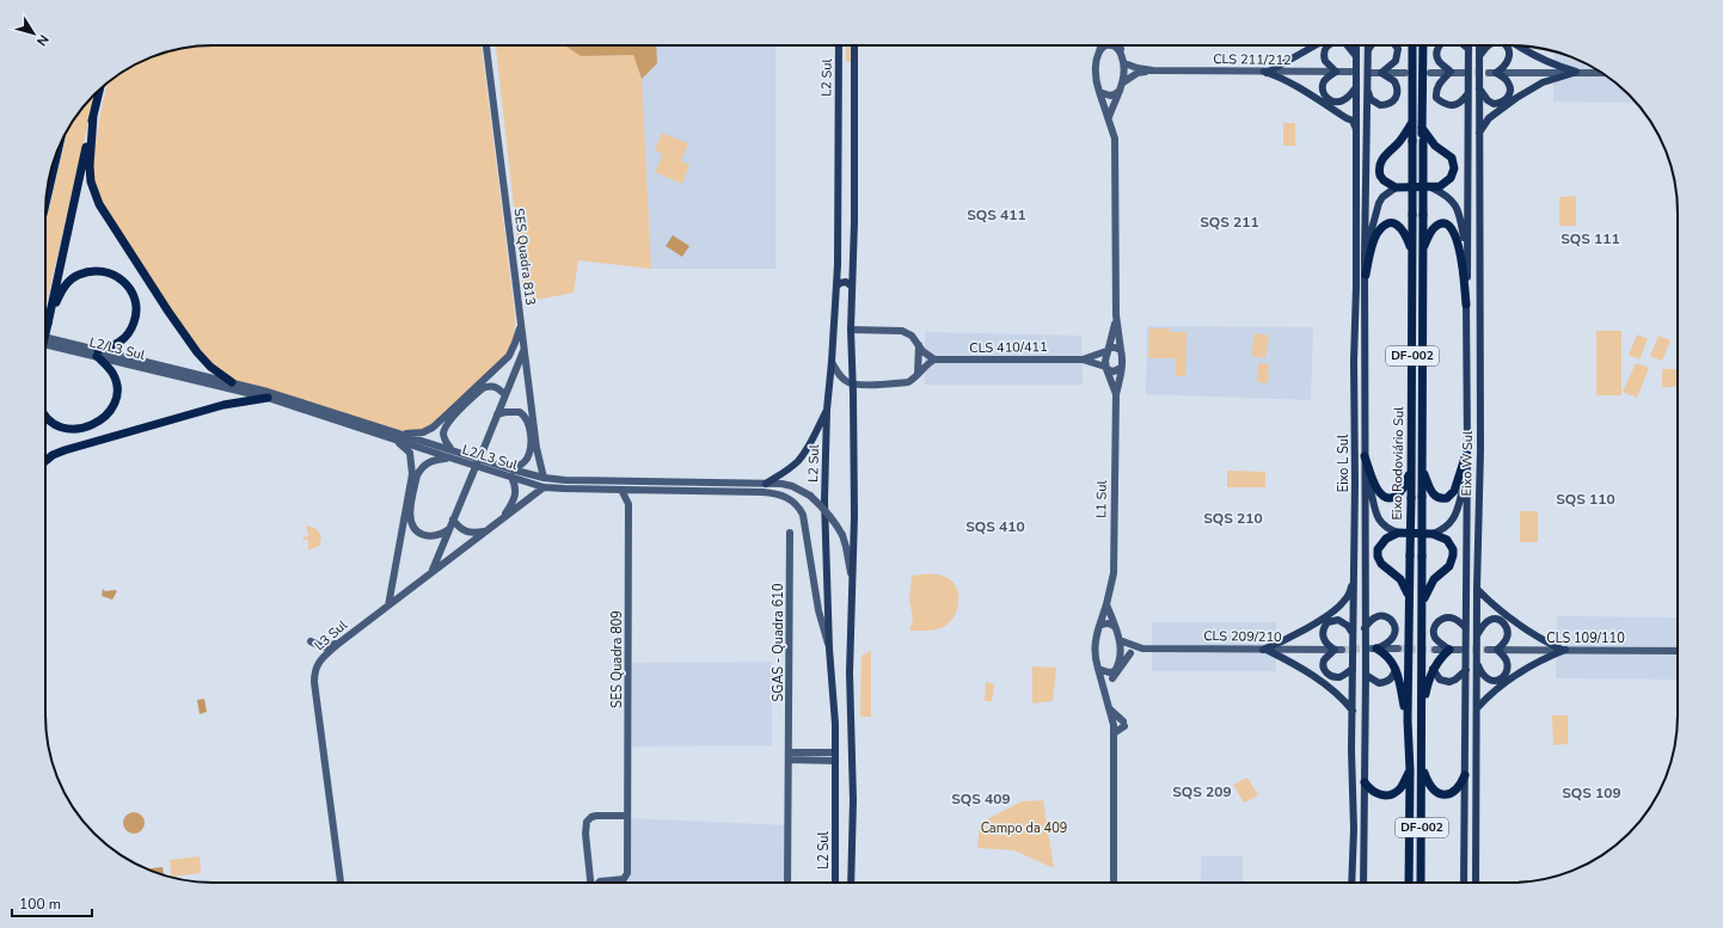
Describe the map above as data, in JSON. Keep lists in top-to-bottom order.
{
  "streets": {
    "highway": ["DF-002", "Eixo Rodoviário Sul"],
    "main road": ["L2 Sul", "Eixo L Sul", "Eixo W Sul"],
    "street": [
      "CLS 211/212",
      "SES Quadra 813",
      "CLS 410/411",
      "L2/L3 Sul",
      "L1 Sul",
      "L3 Sul",
      "CLS 209/210",
      "CLS 109/110",
      "SGAS - Quadra 610",
      "SES Quadra 809"
    ]
  },
  "crossings": [
    ["L2 Sul", "L2/L3 Sul"],
    ["SES Quadra 813", "L2/L3 Sul"],
    ["CLS 410/411", "L1 Sul"],
    ["L2/L3 Sul", "L3 Sul"],
    ["L2/L3 Sul", "SES Quadra 809"]
  ],
  "districts": [
    "SQS 411",
    "SQS 211",
    "SQS 111",
    "SQS 110",
    "SQS 210",
    "SQS 410",
    "SQS 209",
    "SQS 109",
    "SQS 409"
  ],
  "parks": ["Campo da 409"],
  "scale_bar": "100 m",
  "north": "bottom right"
}
